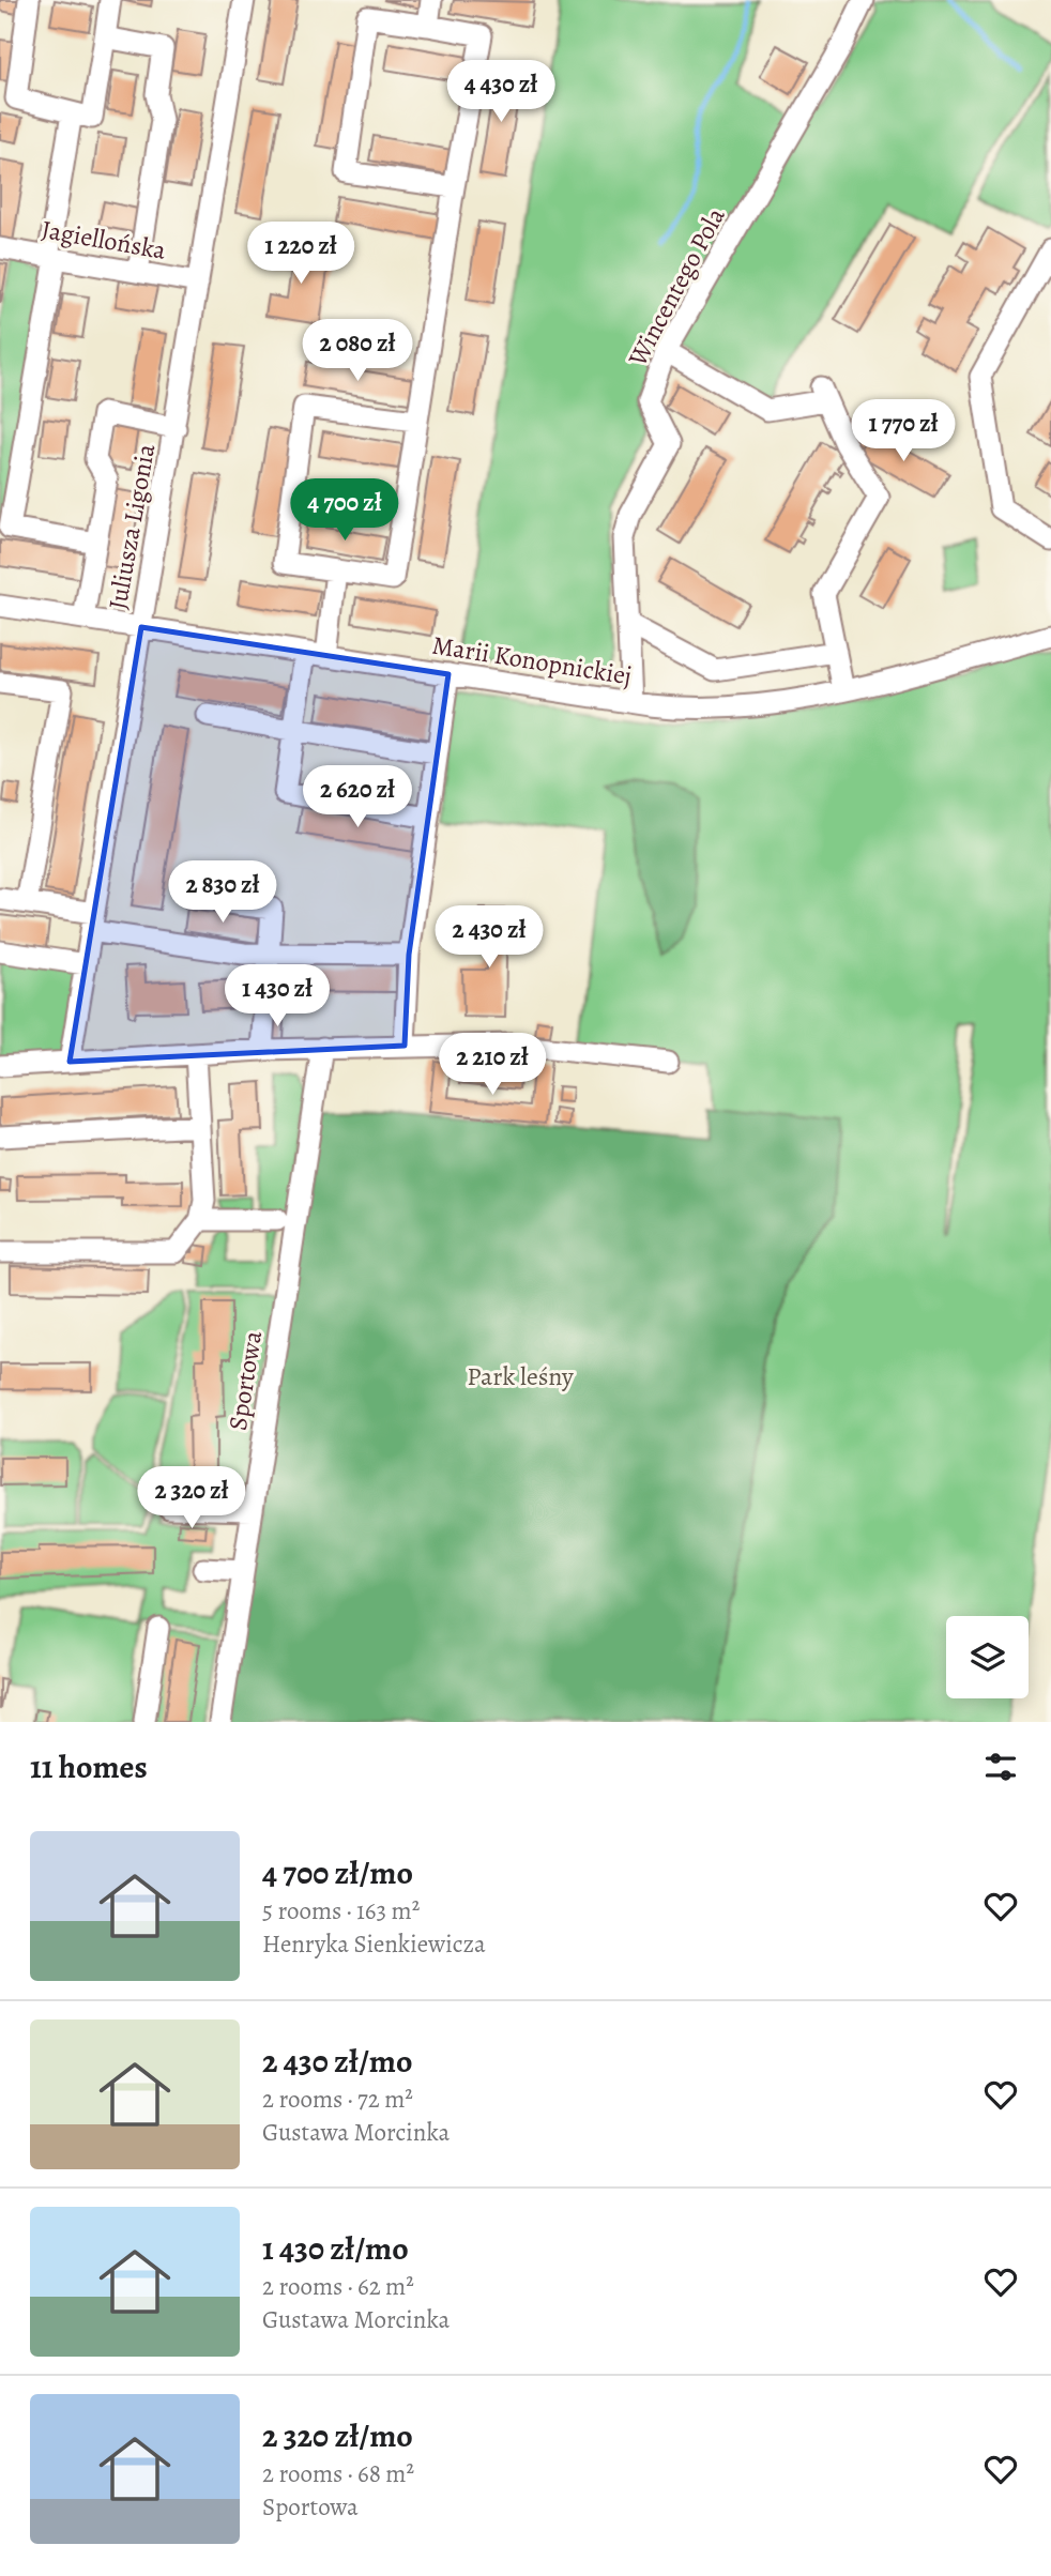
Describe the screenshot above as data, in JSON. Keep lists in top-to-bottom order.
{
  "streets": {
    "street": [
      "Jagiellońska",
      "Wincentego Pola",
      "Juliusza Ligonia",
      "Marii Konopnickiej",
      "Sportowa"
    ]
  },
  "crossings": [
    ["Jagiellońska", "Juliusza Ligonia"],
    ["Wincentego Pola", "Marii Konopnickiej"],
    ["Juliusza Ligonia", "Marii Konopnickiej"]
  ],
  "parks": ["Park leśny"],
  "page": {
    "price": [
      "4 430 zł",
      "1 220 zł",
      "2 080 zł",
      "1 770 zł",
      "4 700 zł",
      "2 620 zł",
      "2 830 zł",
      "2 430 zł",
      "1 430 zł",
      "2 210 zł",
      "2 320 zł"
    ],
    "heading": "11 homes",
    "list": [
      {
        "name": "4 700 zł/mo",
        "note": "5 rooms · 163 m² · Henryka Sienkiewicza"
      },
      {
        "name": "2 430 zł/mo",
        "note": "2 rooms · 72 m² · Gustawa Morcinka"
      },
      {
        "name": "1 430 zł/mo",
        "note": "2 rooms · 62 m² · Gustawa Morcinka"
      },
      {
        "name": "2 320 zł/mo",
        "note": "2 rooms · 68 m² · Sportowa"
      }
    ]
  }
}
